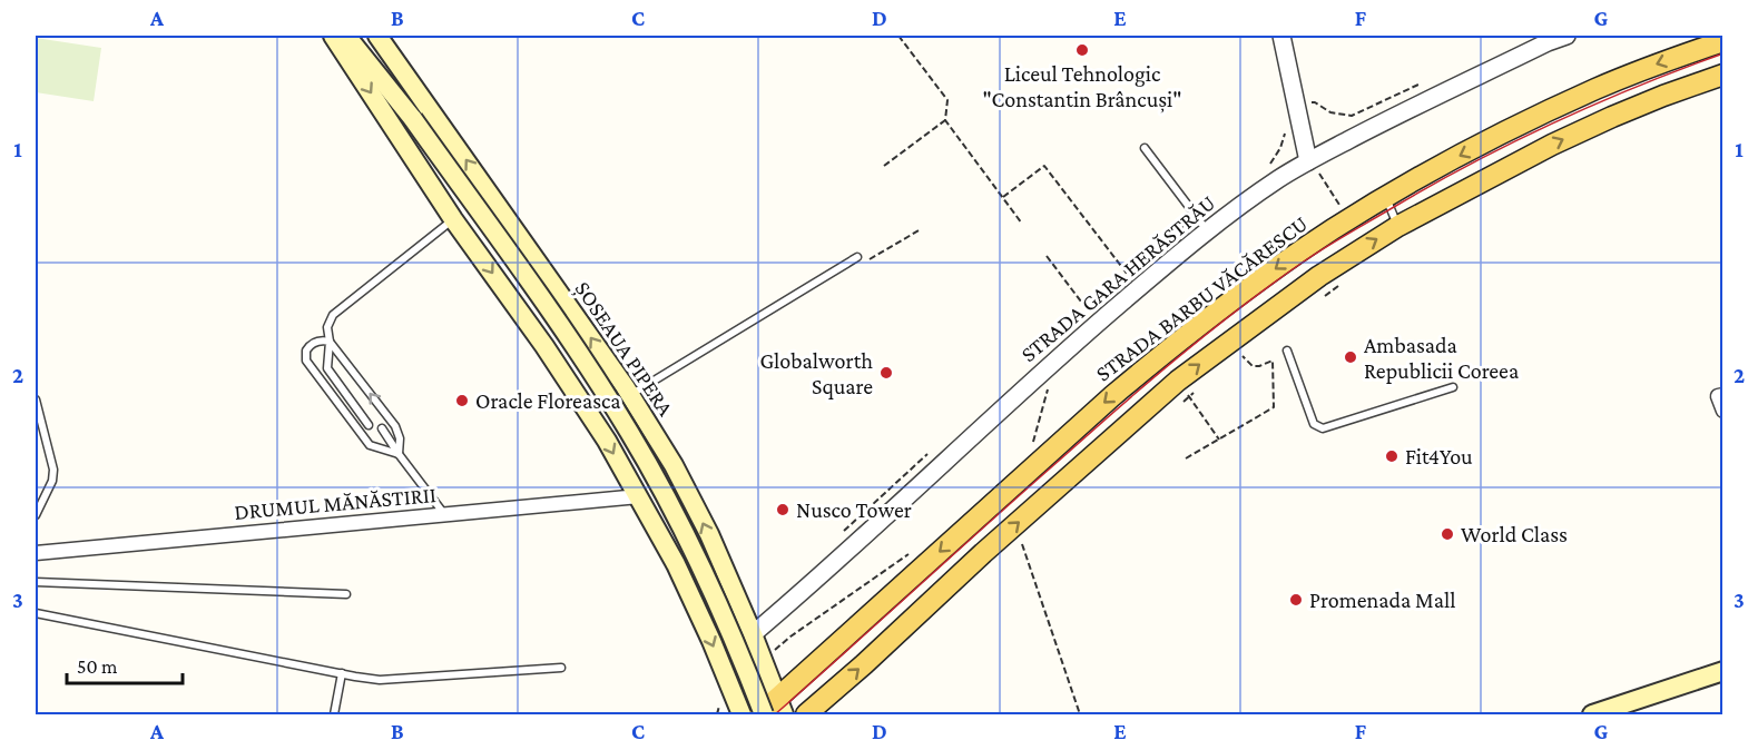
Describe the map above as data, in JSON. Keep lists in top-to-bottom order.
{
  "streets": {
    "main road": ["STRADA BARBU VĂCĂRESCU", "ȘOSEAUA PIPERA"],
    "street": ["STRADA GARA HERĂSTRĂU", "DRUMUL MĂNĂSTIRII"]
  },
  "crossings": [
    ["STRADA GARA HERĂSTRĂU", "ȘOSEAUA PIPERA"],
    ["STRADA BARBU VĂCĂRESCU", "ȘOSEAUA PIPERA"]
  ],
  "places": [
    "Liceul Tehnologic \"Constantin Brâncuși\"",
    "Ambasada Republicii Coreea",
    "Globalworth Square",
    "Oracle Floreasca",
    "Fit4You",
    "Nusco Tower",
    "World Class",
    "Promenada Mall"
  ],
  "scale_bar": "50 m",
  "grid": {
    "columns": [
      "A",
      "B",
      "C",
      "D",
      "E",
      "F",
      "G"
    ],
    "rows": ["1", "2", "3"]
  }
}
